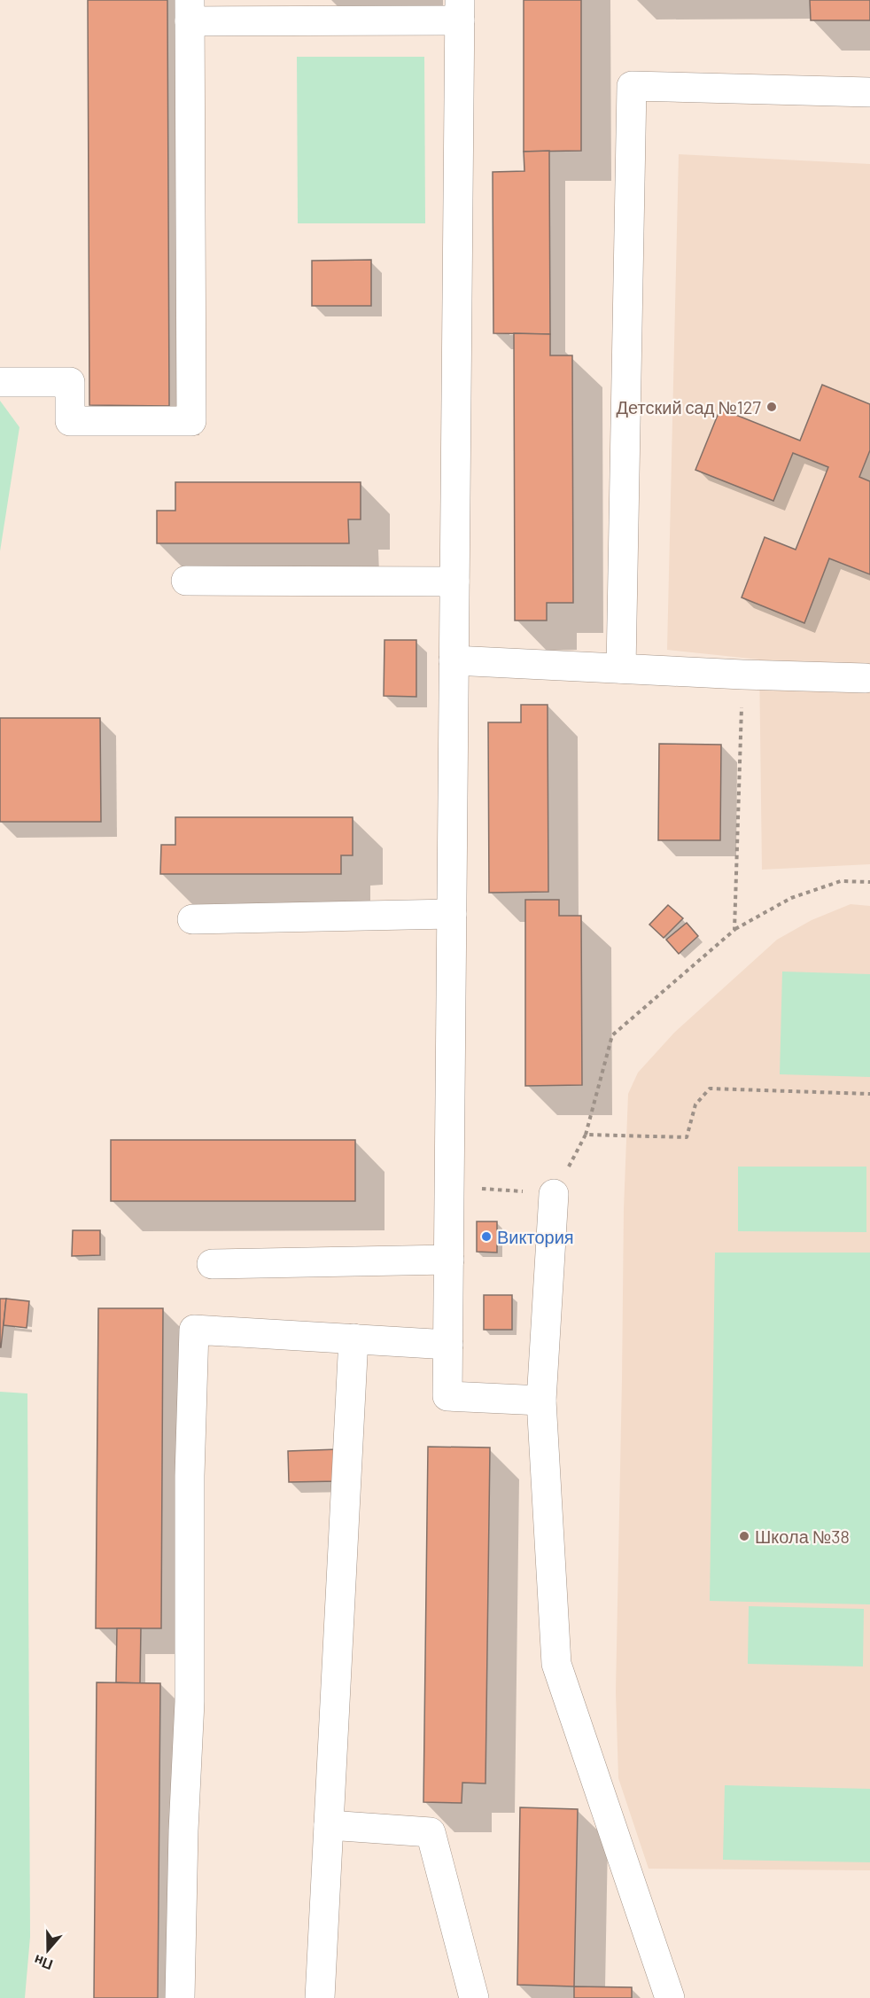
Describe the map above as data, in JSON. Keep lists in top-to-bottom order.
{
  "places": ["Детский сад №127", "Виктория", "Школа №38"],
  "north": "bottom"
}
